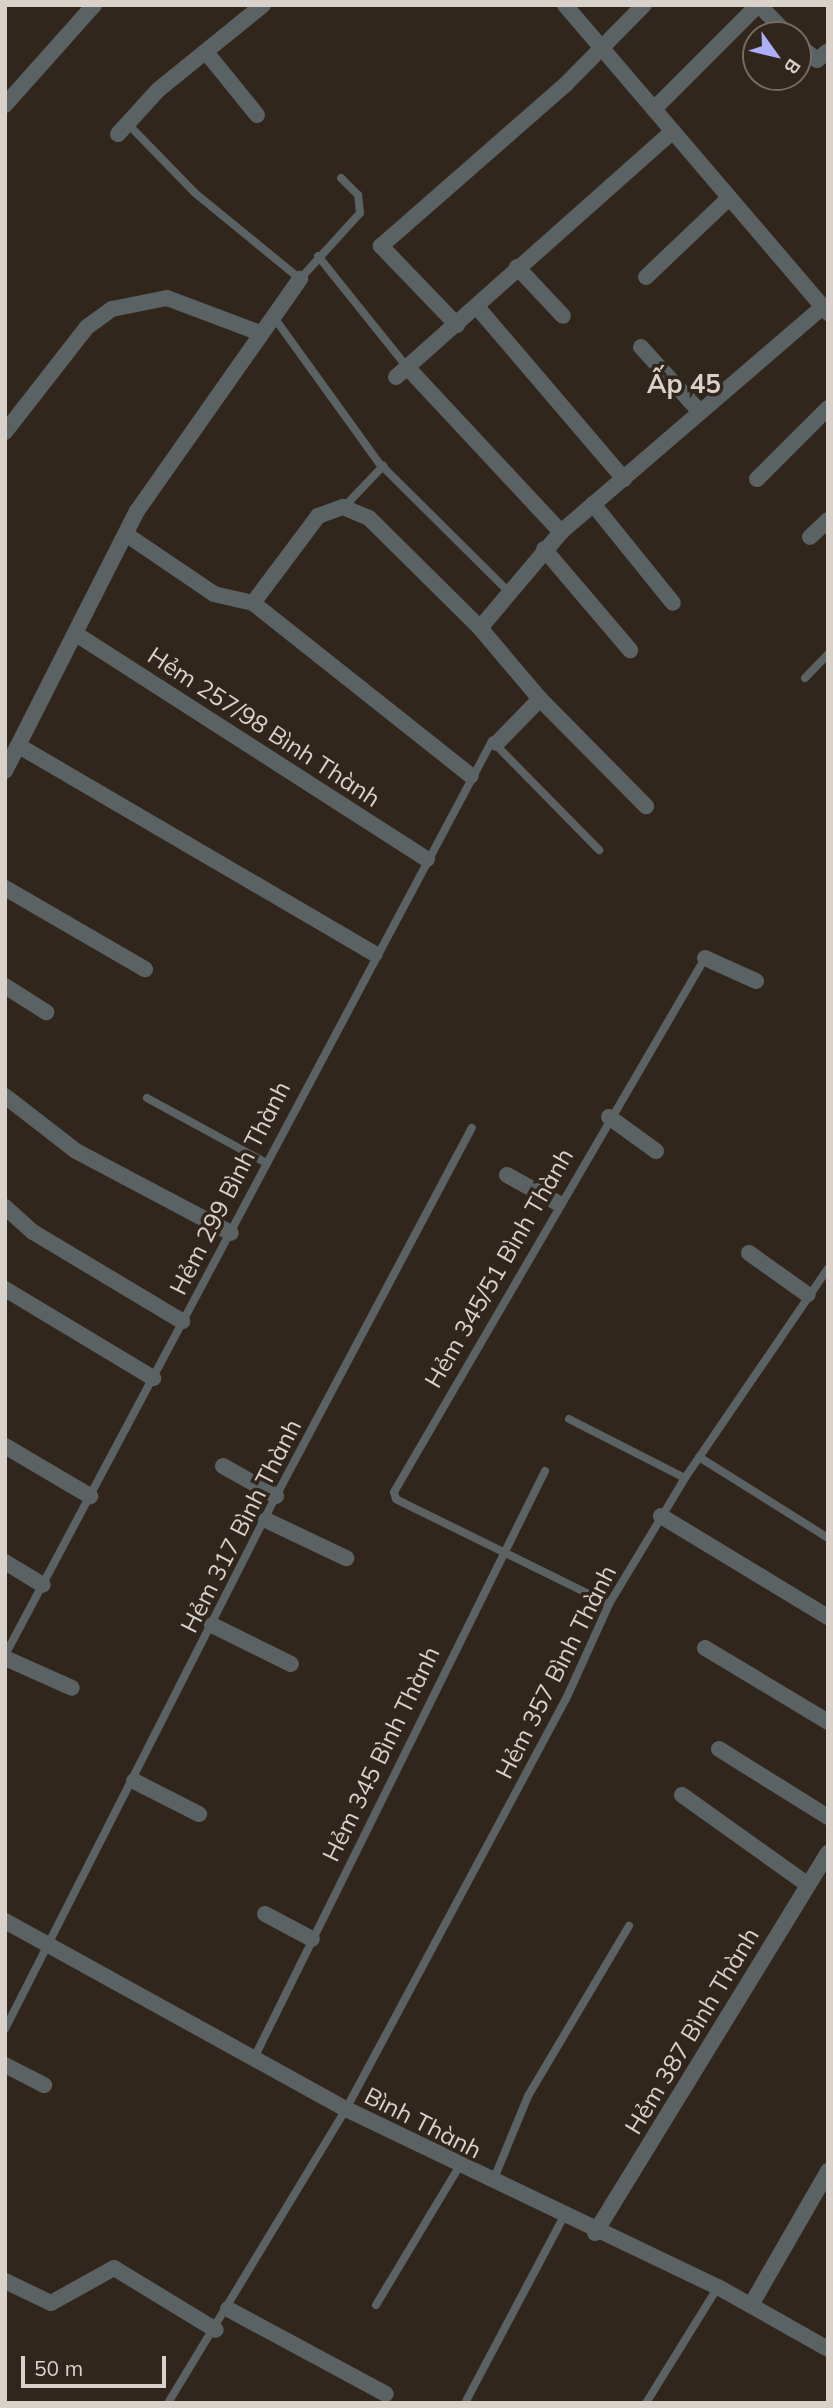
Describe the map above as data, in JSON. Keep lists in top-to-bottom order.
{
  "streets": {
    "street": ["Hẻm 257/98 Bình Thành", "Hẻm 387 Bình Thành", "Bình Thành"],
    "lane": [
      "Hẻm 299 Bình Thành",
      "Hẻm 345/51 Bình Thành",
      "Hẻm 317 Bình Thành",
      "Hẻm 357 Bình Thành",
      "Hẻm 345 Bình Thành"
    ]
  },
  "crossings": [
    ["Hẻm 257/98 Bình Thành", "Hẻm 299 Bình Thành"],
    ["Hẻm 345/51 Bình Thành", "Hẻm 345 Bình Thành"],
    ["Hẻm 317 Bình Thành", "Bình Thành"],
    ["Hẻm 357 Bình Thành", "Bình Thành"],
    ["Hẻm 345 Bình Thành", "Bình Thành"],
    ["Hẻm 387 Bình Thành", "Bình Thành"]
  ],
  "districts": ["Ấp 45"],
  "scale_bar": "50 m",
  "north": "bottom right"
}
